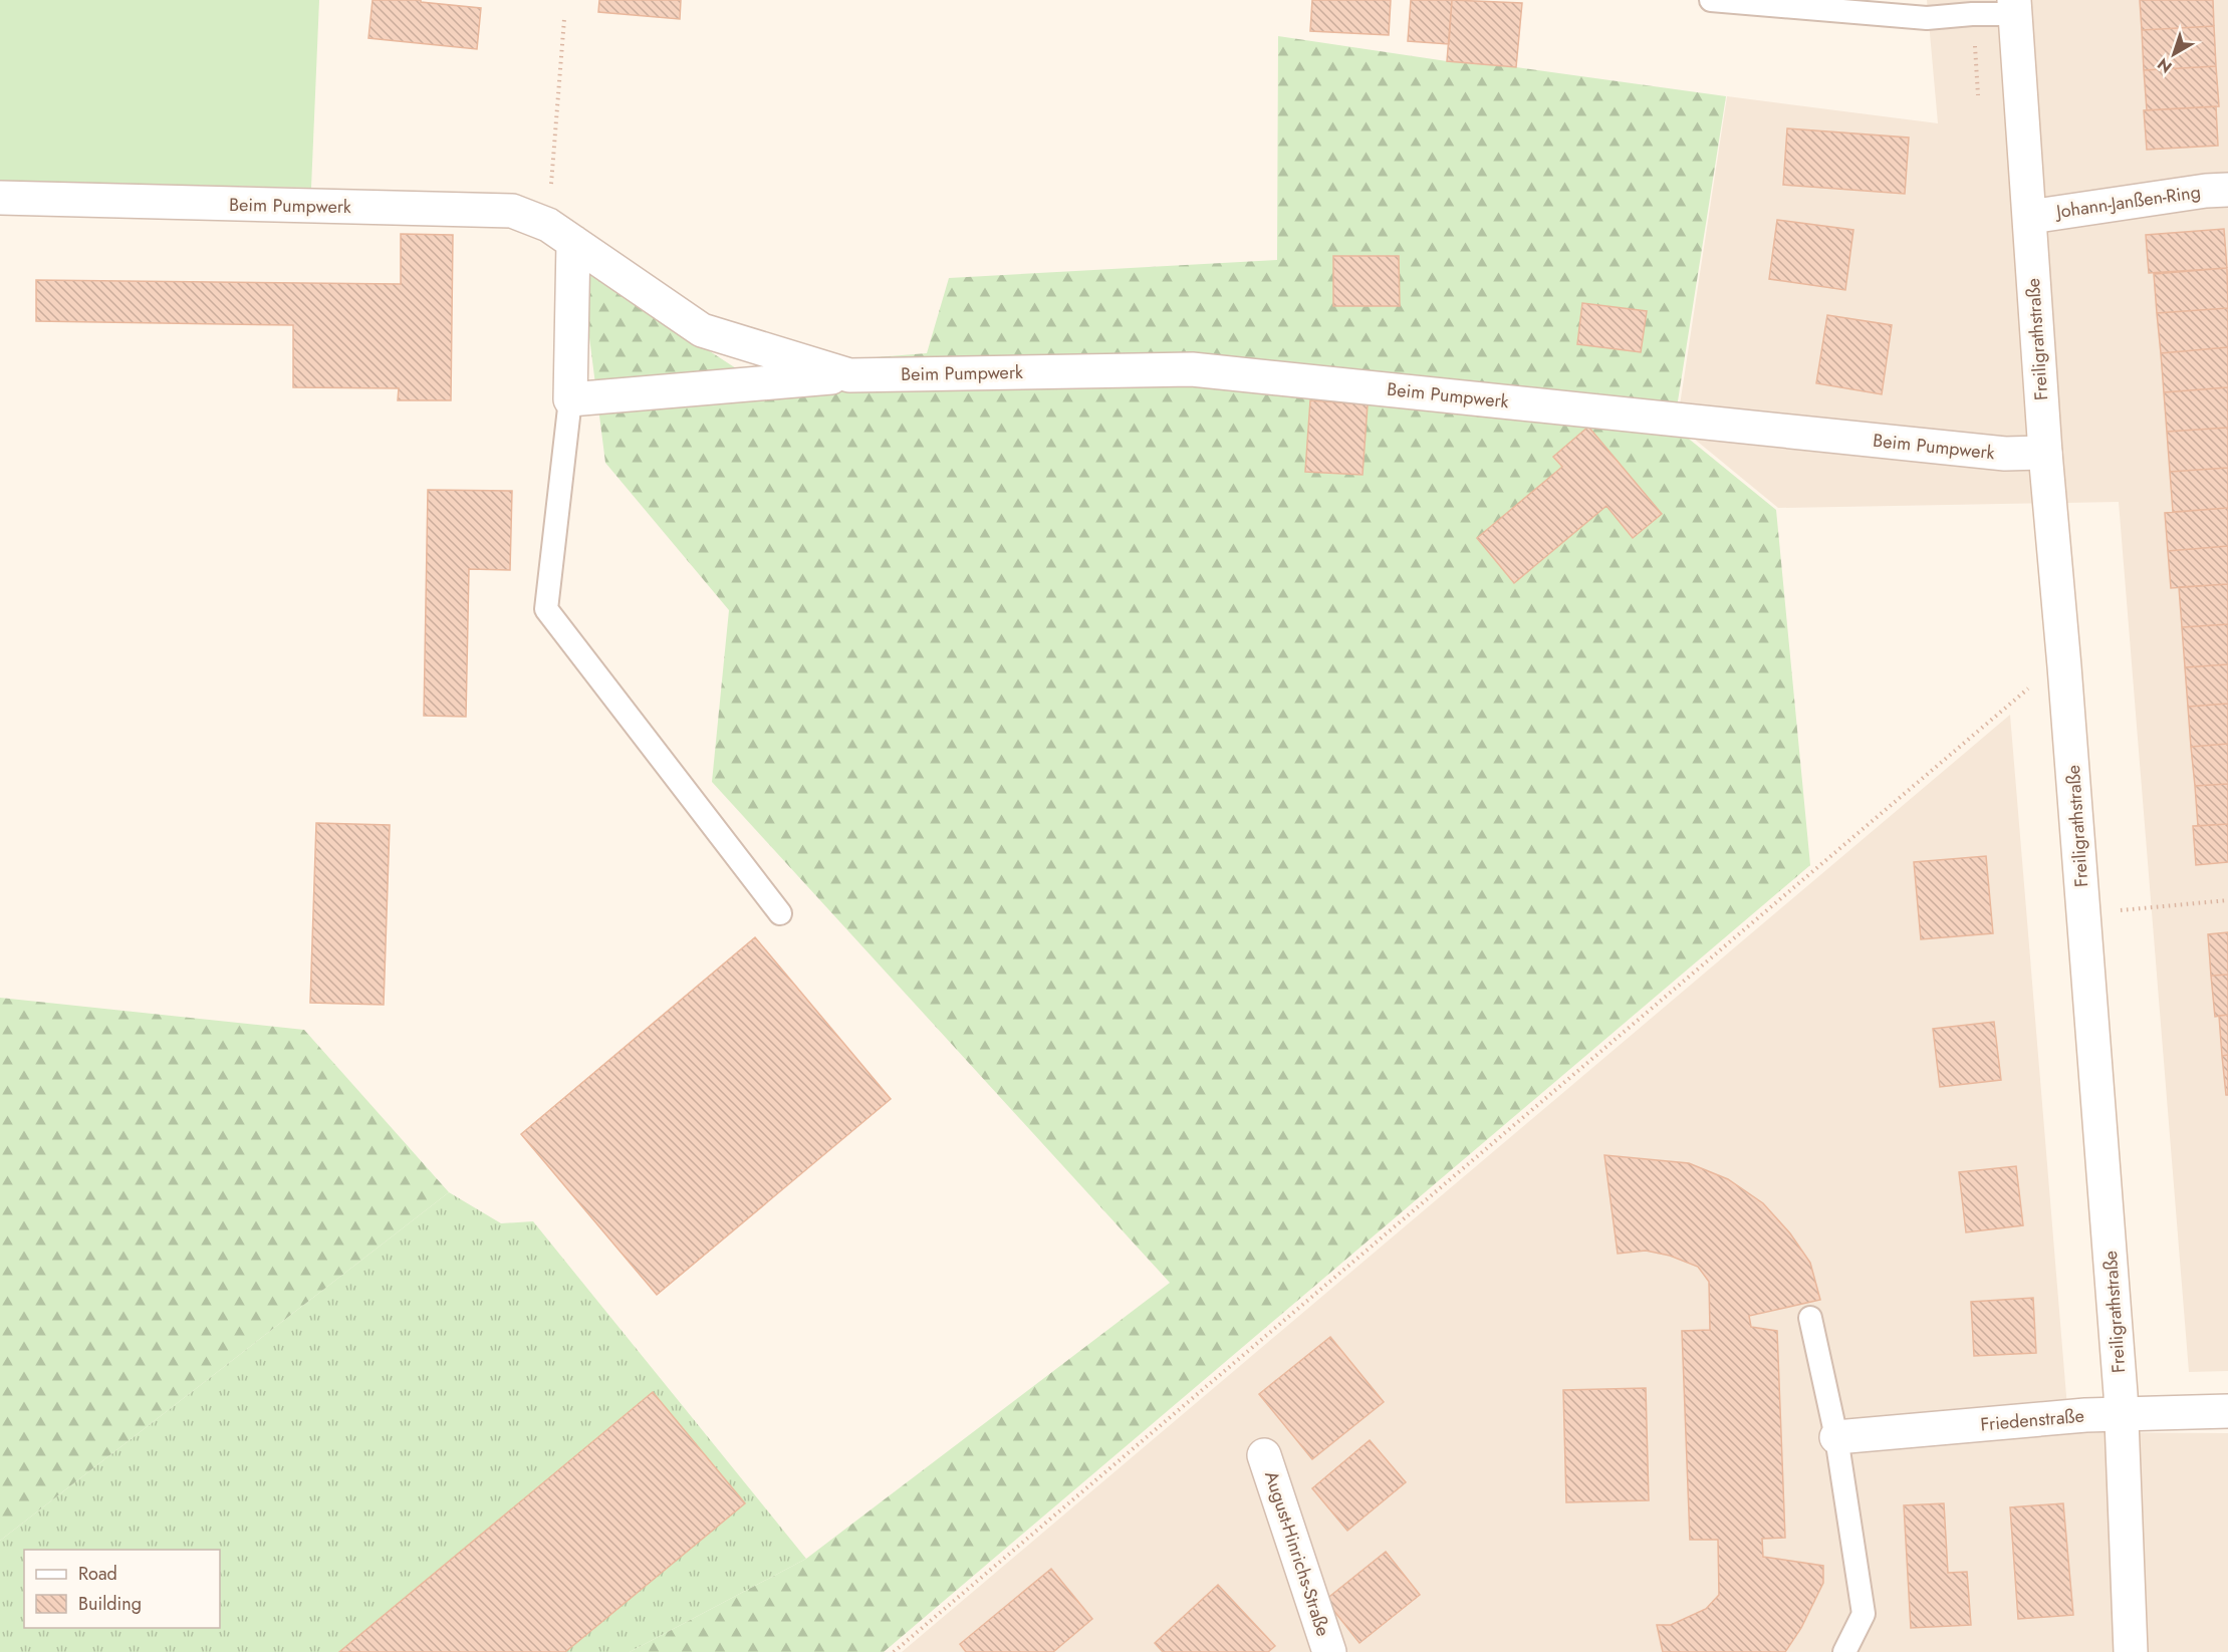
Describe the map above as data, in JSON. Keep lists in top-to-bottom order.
{
  "streets": {
    "street": [
      "Johann-Janßen-Ring",
      "Beim Pumpwerk",
      "Freiligrathstraße",
      "Friedenstraße",
      "August-Hinrichs-Straße"
    ]
  },
  "crossings": [
    ["Johann-Janßen-Ring", "Freiligrathstraße"],
    ["Beim Pumpwerk", "Freiligrathstraße"],
    ["Freiligrathstraße", "Friedenstraße"]
  ],
  "legend": ["Road", "Building"],
  "north": "bottom left"
}
